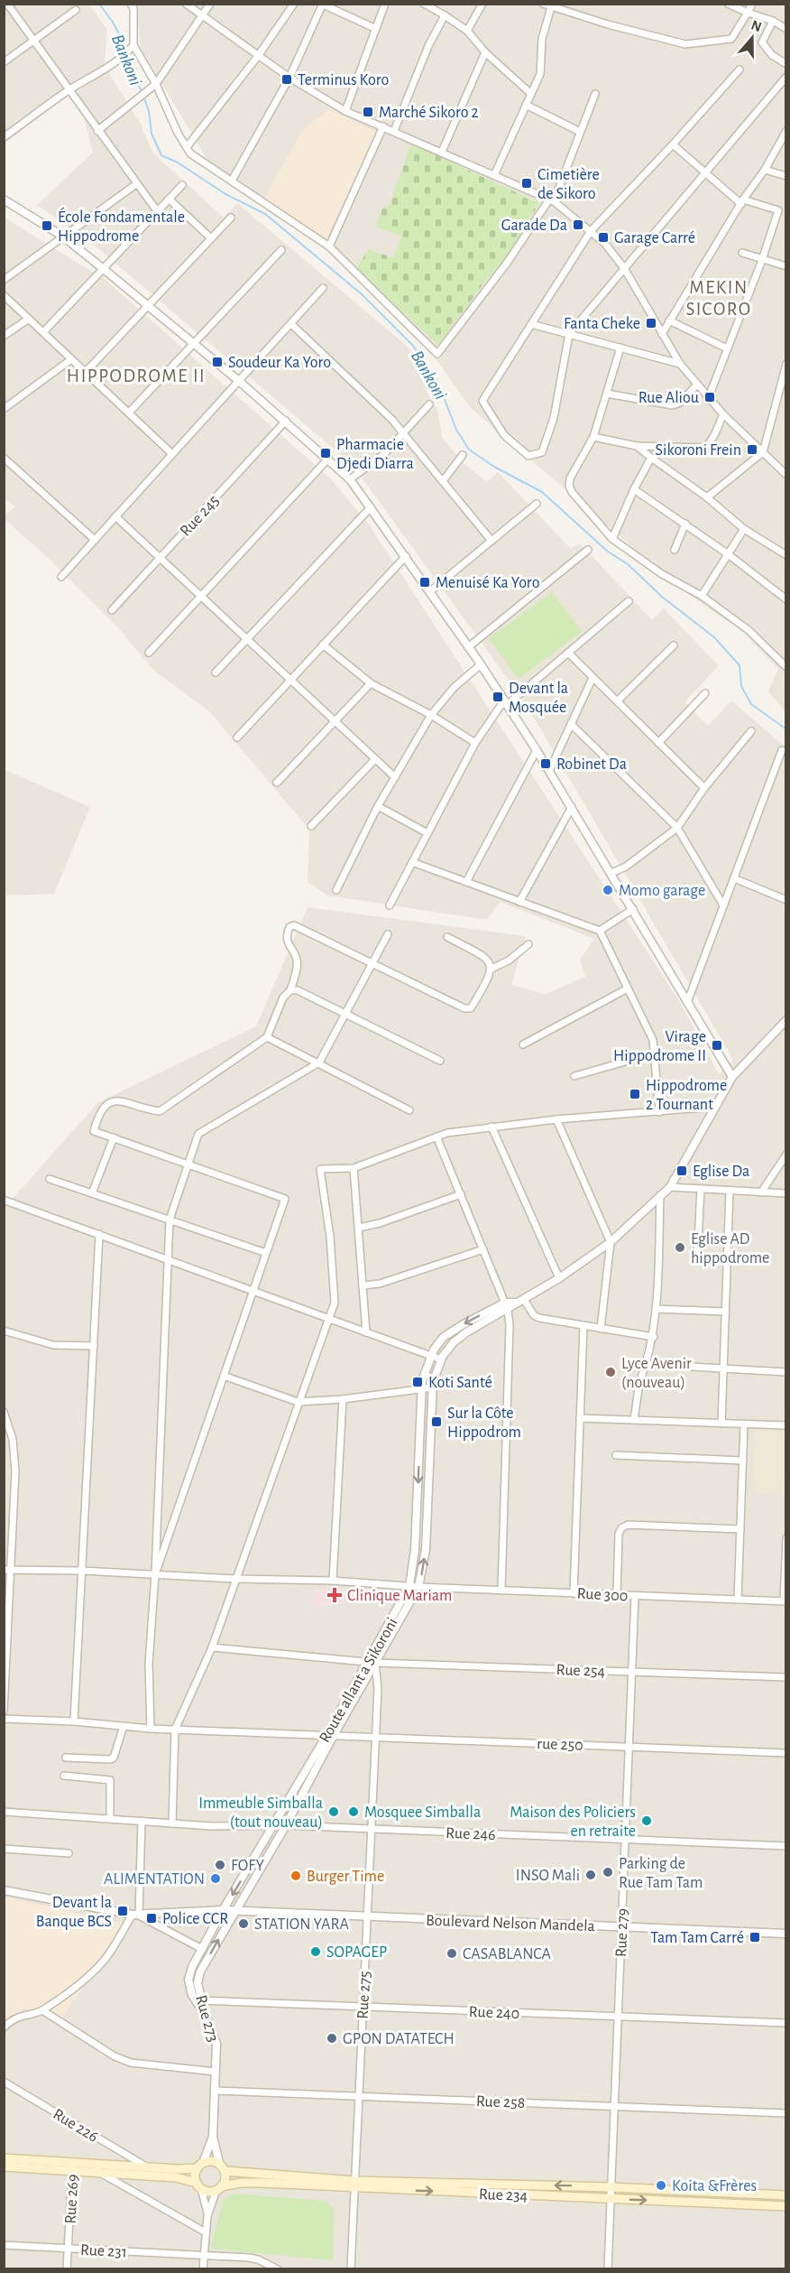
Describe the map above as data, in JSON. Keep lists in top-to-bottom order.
{
  "streets": {
    "main road": ["Rue 234"],
    "street": [
      "Rue 245",
      "Rue 300",
      "Rue 254",
      "Route allant a Sikoroni",
      "rue 250",
      "Rue 246",
      "Boulevard Nelson Mandela",
      "Rue 279",
      "Rue 275",
      "Rue 240",
      "Rue 273",
      "Rue 258",
      "Rue 226",
      "Rue 269",
      "Rue 231"
    ]
  },
  "crossings": [
    ["Rue 300", "Route allant a Sikoroni"],
    ["Rue 300", "Rue 279"],
    ["Rue 254", "Route allant a Sikoroni"],
    ["Rue 254", "Rue 279"],
    ["Rue 254", "Rue 275"],
    ["Route allant a Sikoroni", "rue 250"],
    ["Route allant a Sikoroni", "Rue 246"],
    ["Route allant a Sikoroni", "Boulevard Nelson Mandela"],
    ["Route allant a Sikoroni", "Rue 275"],
    ["Route allant a Sikoroni", "Rue 240"],
    ["Route allant a Sikoroni", "Rue 273"],
    ["rue 250", "Rue 279"],
    ["rue 250", "Rue 275"],
    ["rue 250", "Rue 273"],
    ["Rue 246", "Rue 279"],
    ["Rue 246", "Rue 275"],
    ["Rue 246", "Rue 273"],
    ["Boulevard Nelson Mandela", "Rue 279"],
    ["Boulevard Nelson Mandela", "Rue 275"],
    ["Boulevard Nelson Mandela", "Rue 273"],
    ["Rue 279", "Rue 240"],
    ["Rue 279", "Rue 258"],
    ["Rue 279", "Rue 234"],
    ["Rue 275", "Rue 240"],
    ["Rue 275", "Rue 258"],
    ["Rue 275", "Rue 234"],
    ["Rue 240", "Rue 273"],
    ["Rue 273", "Rue 258"],
    ["Rue 273", "Rue 234"],
    ["Rue 269", "Rue 231"]
  ],
  "districts": ["MEKIN SICORO", "HIPPODROME II"],
  "water": ["Bankoni"],
  "places": {
    "transit": [
      "Terminus Koro",
      "Marché Sikoro 2",
      "Cimetière de Sikoro",
      "Garade Da",
      "École Fondamentale Hippodrome",
      "Garage Carré",
      "Fanta Cheke",
      "Soudeur Ka Yoro",
      "Rue Aliou",
      "Sikoroni Frein",
      "Pharmacie Djedi Diarra",
      "Menuisé Ka Yoro",
      "Devant la Mosquée",
      "Robinet Da",
      "Virage Hippodrome II",
      "Hippodrome 2 Tournant",
      "Eglise Da",
      "Koti Santé",
      "Sur la Côte Hippodrom",
      "Devant la Banque BCS",
      "Police CCR",
      "Tam Tam Carré"
    ],
    "other": [
      "Momo garage",
      "Eglise AD hippodrome",
      "Lyce Avenir (nouveau)",
      "Immeuble Simballa (tout nouveau)",
      "Mosquee Simballa",
      "Maison des Policiers en retraite",
      "FOFY",
      "Parking de Rue Tam Tam",
      "INSO Mali",
      "Burger Time",
      "ALIMENTATION",
      "STATION YARA",
      "SOPAGEP",
      "CASABLANCA",
      "GPON DATATECH",
      "Koita &Frères"
    ],
    "health": ["Clinique Mariam"]
  },
  "north": "top"
}
